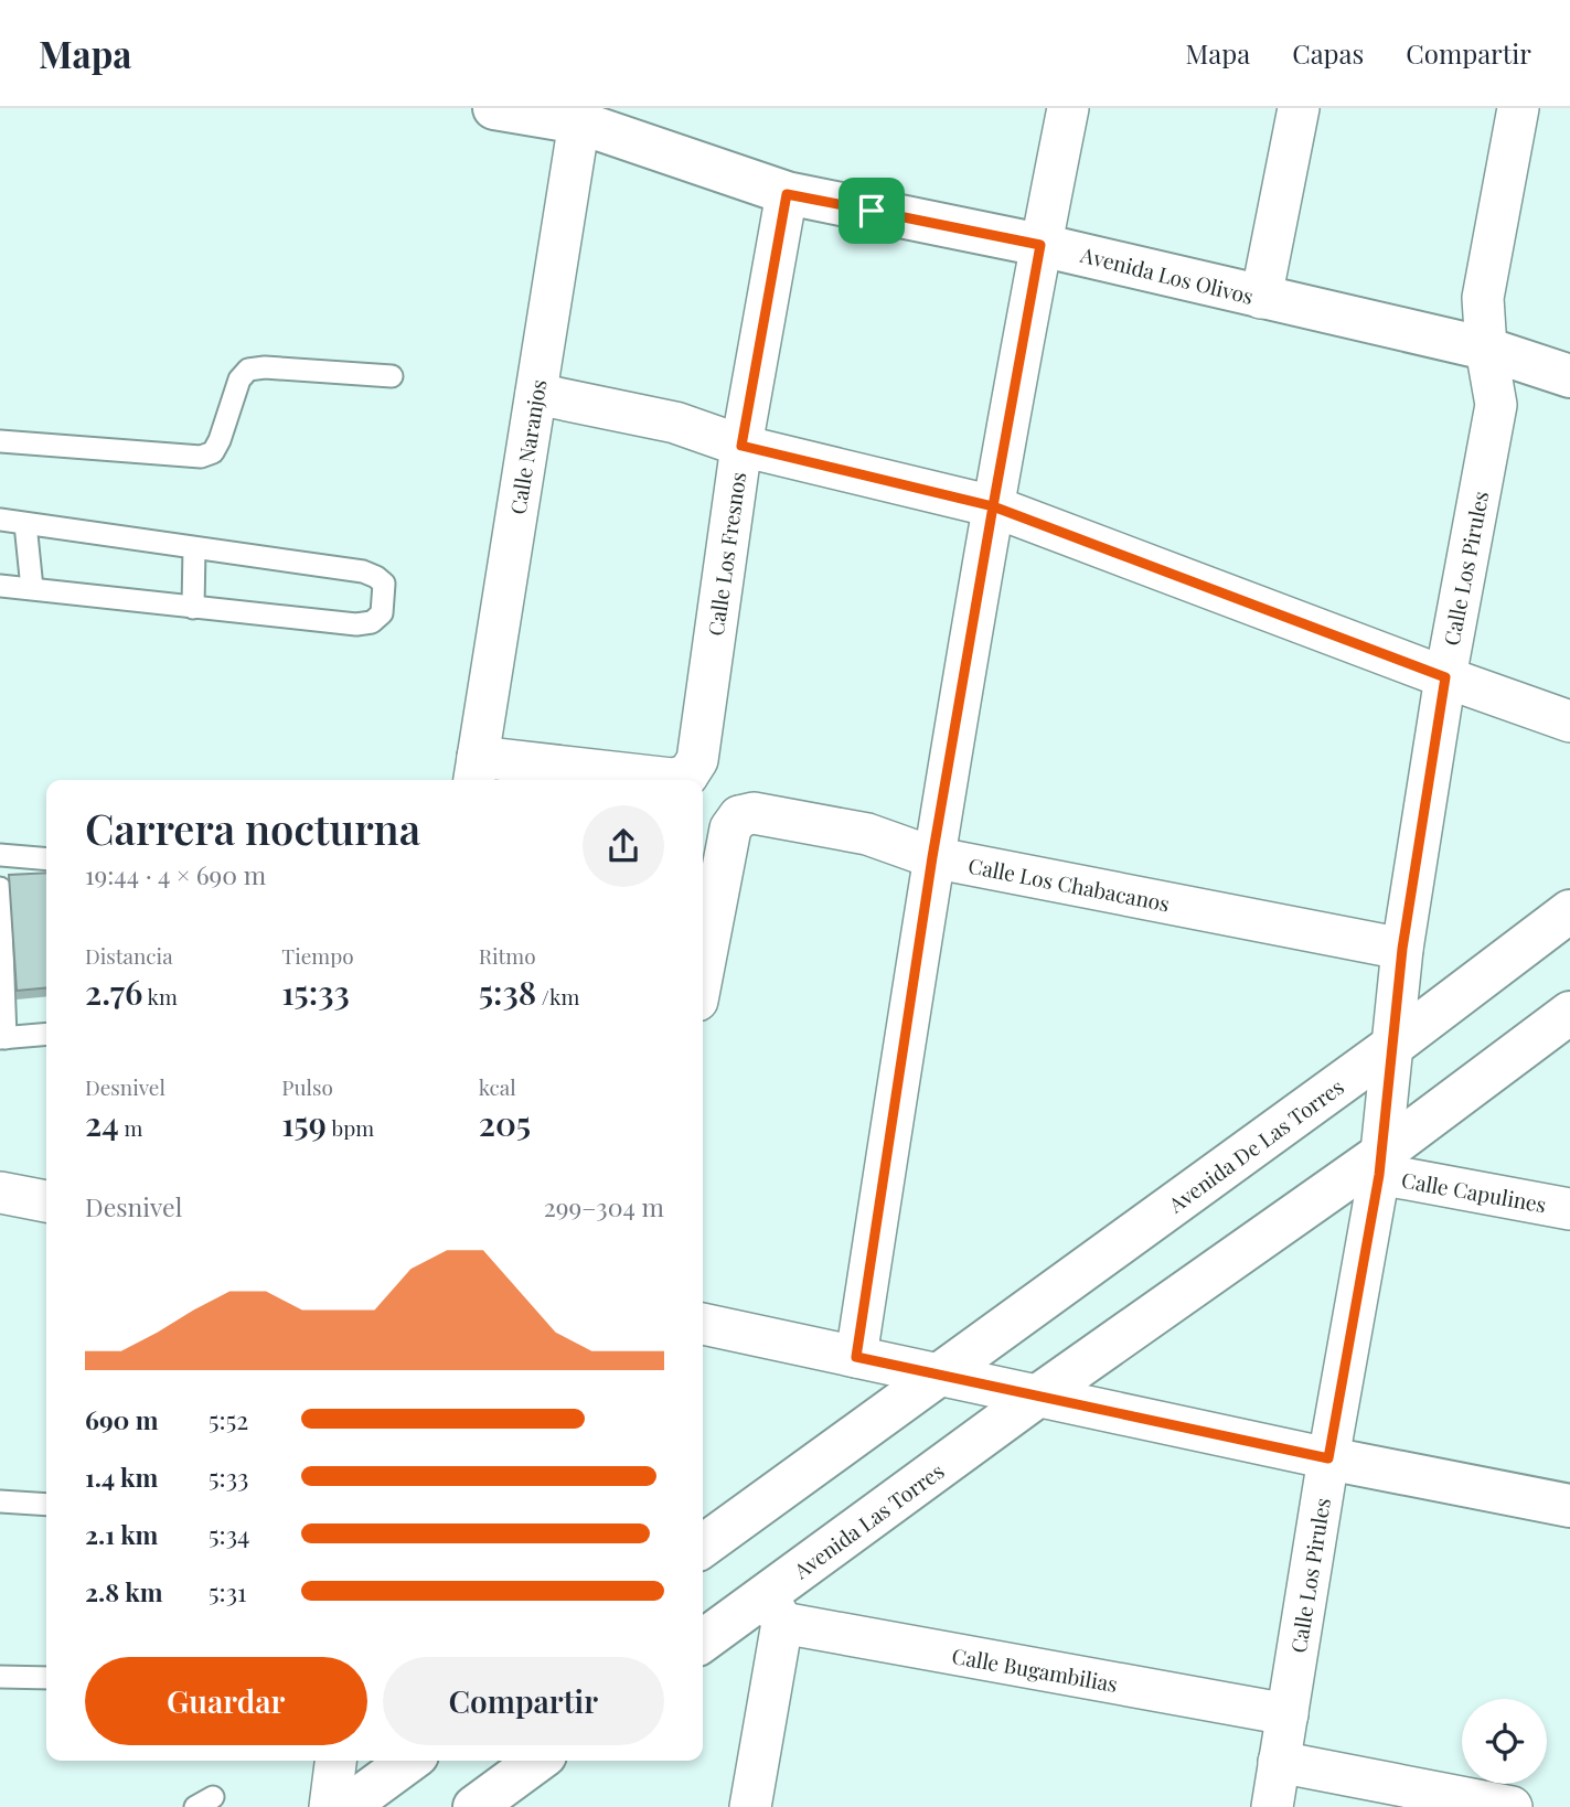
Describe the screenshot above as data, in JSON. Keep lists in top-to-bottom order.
{
  "streets": {
    "main road": ["Avenida Los Olivos", "Avenida De Las Torres", "Avenida Las Torres"],
    "street": [
      "Calle Naranjos",
      "Calle Los Fresnos",
      "Calle Los Pirules",
      "Calle Los Chabacanos",
      "Calle Capulines",
      "Calle Bugambilias"
    ]
  },
  "crossings": [
    ["Avenida Los Olivos", "Calle Naranjos"],
    ["Avenida Los Olivos", "Calle Los Fresnos"],
    ["Avenida Los Olivos", "Calle Los Pirules"],
    ["Calle Los Pirules", "Calle Los Chabacanos"],
    ["Calle Los Pirules", "Avenida De Las Torres"],
    ["Calle Los Pirules", "Calle Capulines"],
    ["Calle Los Pirules", "Calle Bugambilias"],
    ["Avenida Las Torres", "Calle Bugambilias"]
  ],
  "page": {
    "header": "Mapa",
    "nav": ["Mapa", "Capas", "Compartir"],
    "heading": ["Carrera nocturna", "19:44 · 4 × 690 m"],
    "stats": [
      ["Distancia", "2.76 km"],
      ["Tiempo", "15:33"],
      ["Ritmo", "5:38 /km"],
      ["Desnivel", "24 m"],
      ["Pulso", "159 bpm"],
      ["kcal", "205"]
    ],
    "chart": ["Desnivel", "299–304 m"],
    "list": [
      {
        "name": "690 m",
        "note": "5:52"
      },
      {
        "name": "1.4 km",
        "note": "5:33"
      },
      {
        "name": "2.1 km",
        "note": "5:34"
      },
      {
        "name": "2.8 km",
        "note": "5:31"
      }
    ],
    "buttons": ["Guardar", "Compartir"]
  }
}
